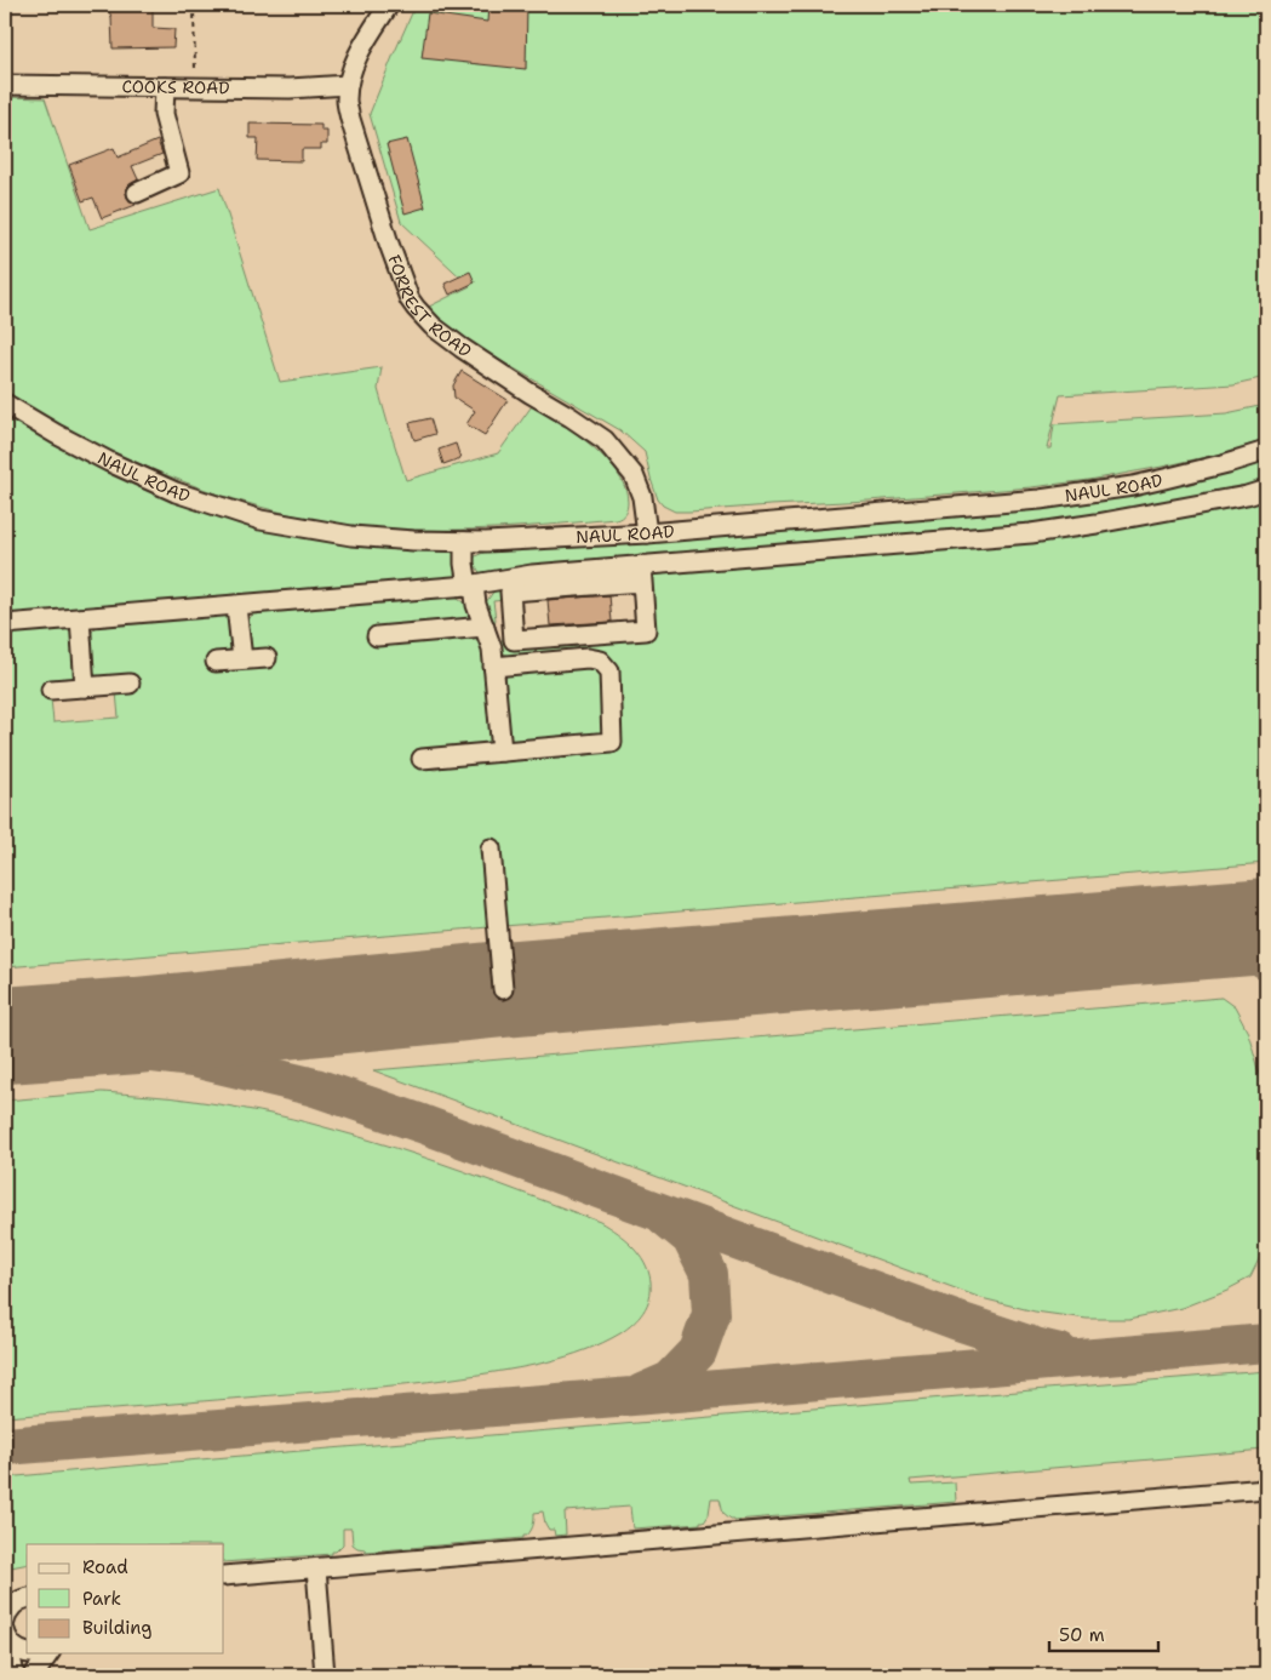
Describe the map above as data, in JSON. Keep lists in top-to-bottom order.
{
  "streets": {
    "street": ["COOKS ROAD", "FORREST ROAD", "NAUL ROAD"]
  },
  "crossings": [
    ["COOKS ROAD", "FORREST ROAD"],
    ["FORREST ROAD", "NAUL ROAD"]
  ],
  "legend": ["Road", "Park", "Building"],
  "scale_bar": "50 m"
}
